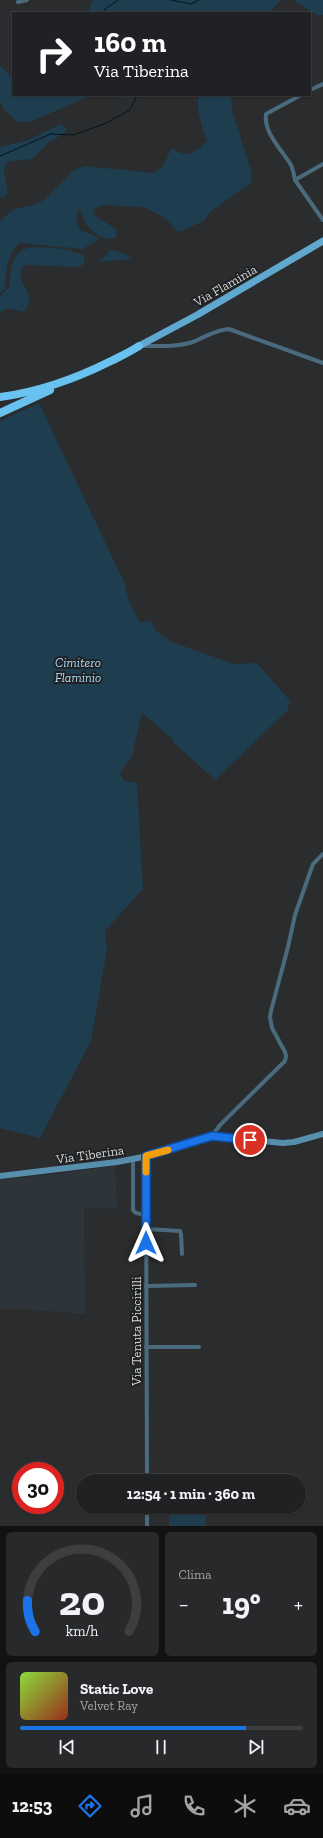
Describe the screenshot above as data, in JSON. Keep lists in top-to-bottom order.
{
  "streets": {
    "highway": ["Via Flaminia"],
    "main road": ["Via Tiberina"],
    "street": ["Via Tenuta Piccirilli"]
  },
  "crossings": [
    ["Via Tiberina", "Via Tenuta Piccirilli"]
  ],
  "parks": ["Cimitero Flaminio"],
  "page": {
    "turn": ["160 m", "Via Tiberina"],
    "limit": "30",
    "trip": "12:54 · 1 min · 360 m",
    "tile": "Clima",
    "heat": ["−", "19°", "+"],
    "song": ["Static Love", "Velvet Ray"],
    "tabs": "12:53",
    "gauge": ["20", "km/h"]
  }
}
